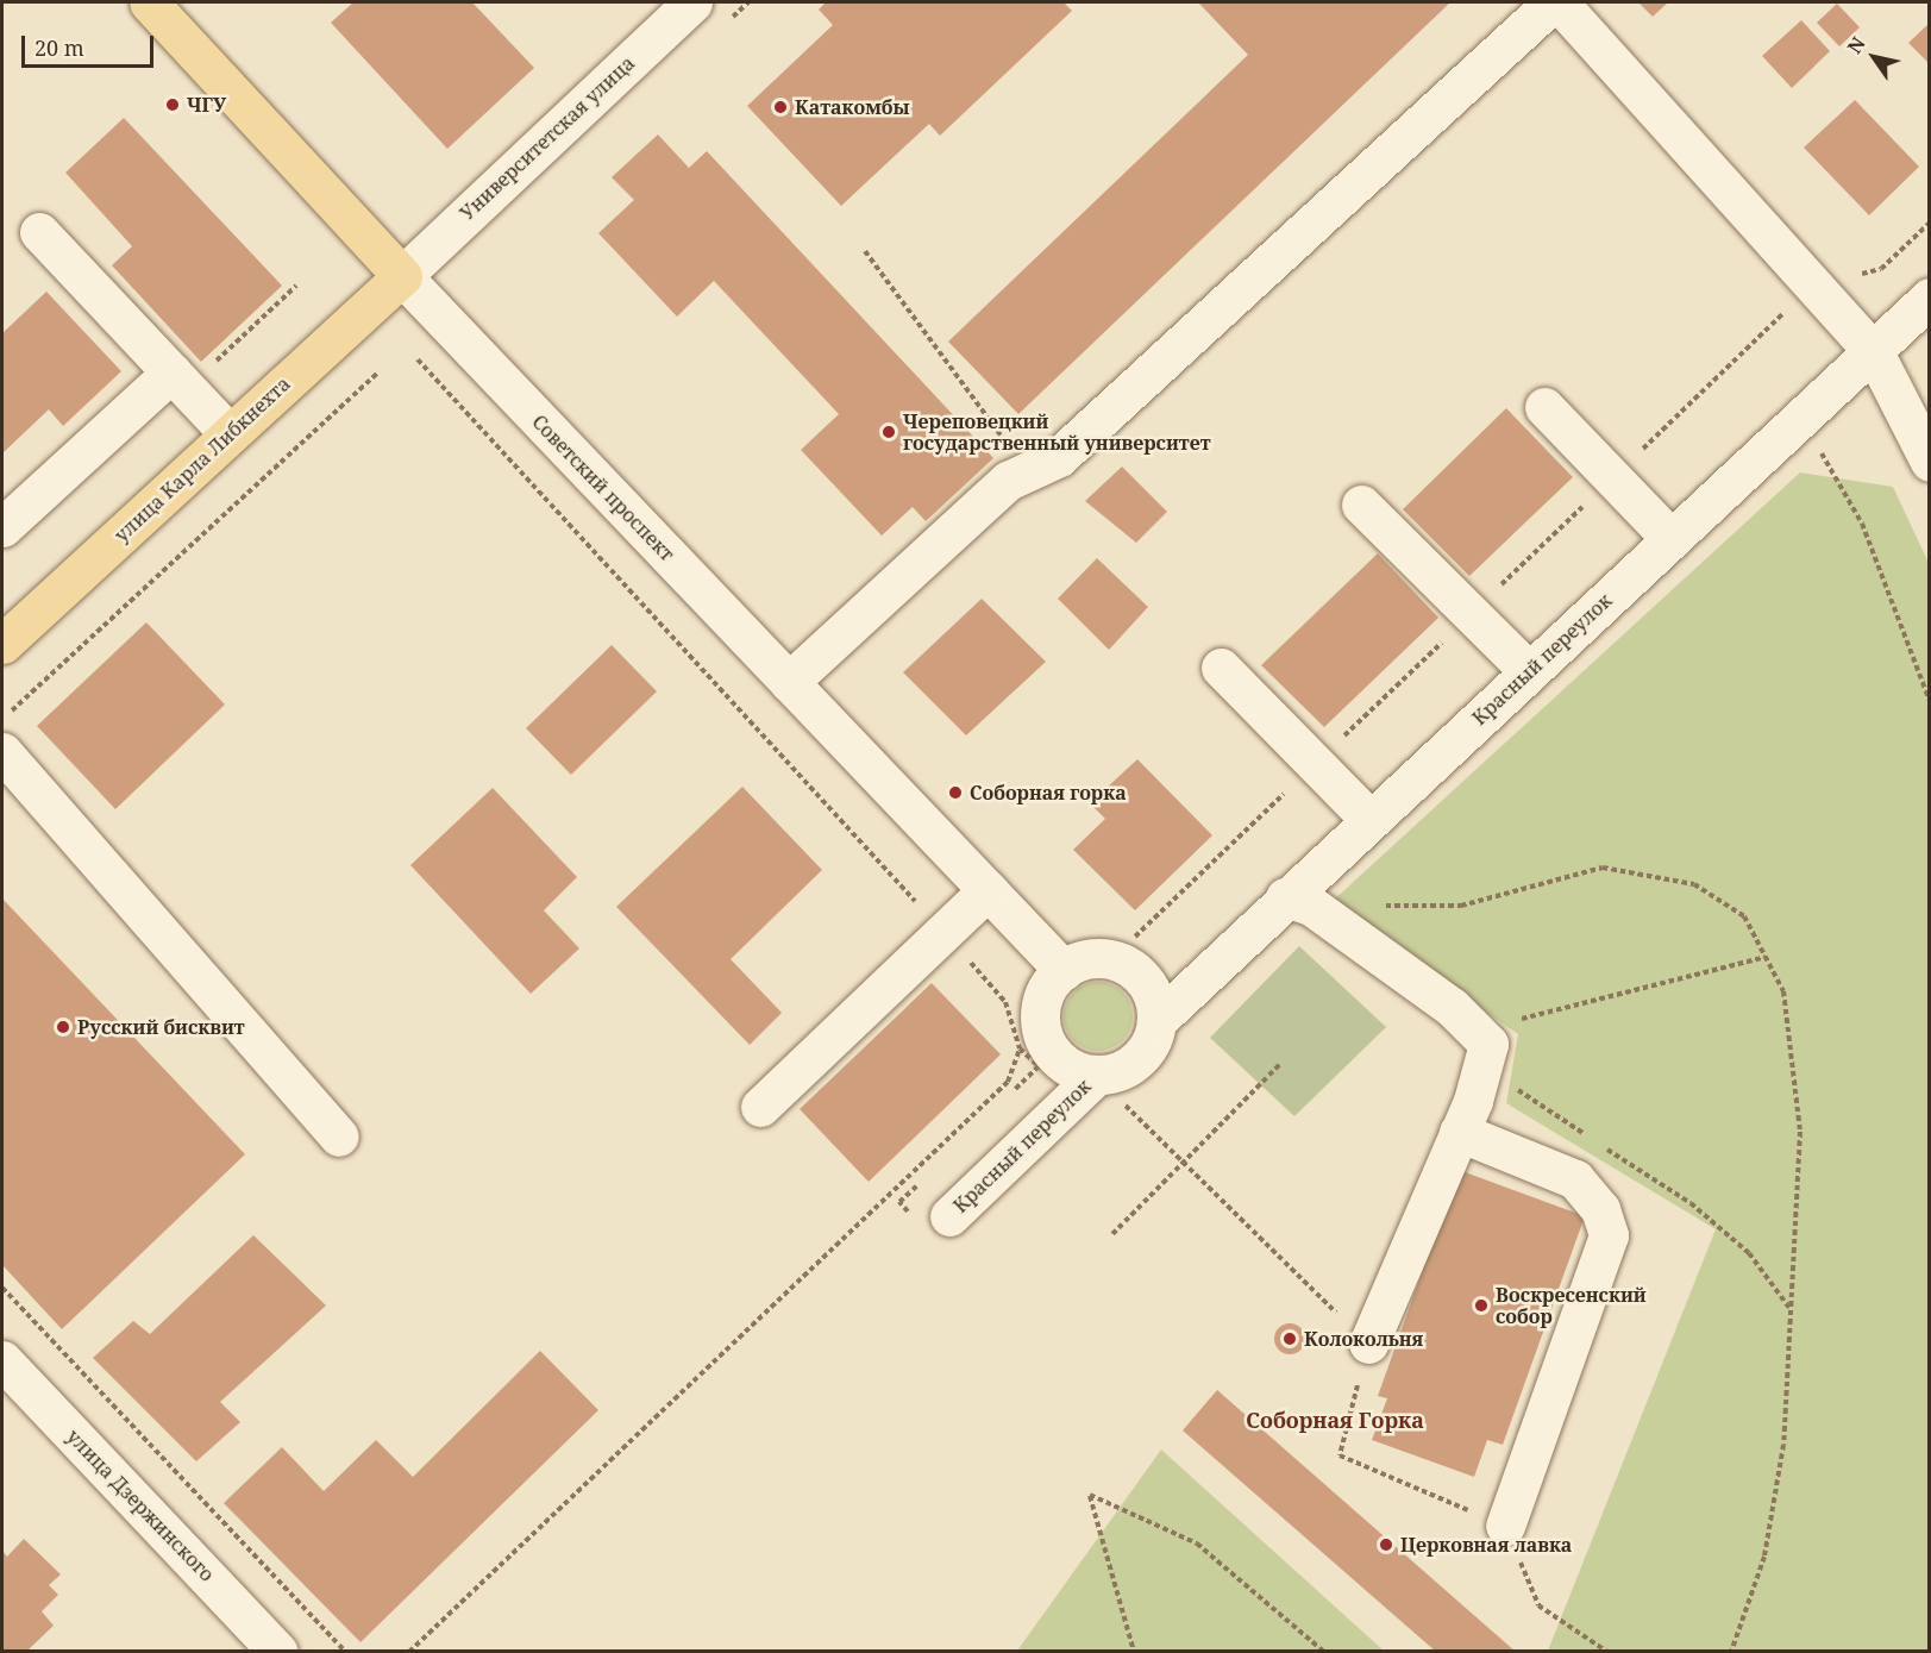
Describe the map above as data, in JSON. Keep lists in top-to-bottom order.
{
  "streets": {
    "main road": ["улица Карла Либкнехта", "Советский проспект"],
    "street": ["Университетская улица", "Красный переулок", "улица Дзержинского"]
  },
  "crossings": [
    ["Университетская улица", "улица Карла Либкнехта"],
    ["Университетская улица", "Советский проспект"],
    ["улица Карла Либкнехта", "Советский проспект"],
    ["Советский проспект", "Красный переулок"]
  ],
  "districts": ["Соборная Горка"],
  "places": [
    "ЧГУ",
    "Катакомбы",
    "Череповецкий государственный университет",
    "Соборная горка",
    "Русский бисквит",
    "Воскресенский собор",
    "Колокольня",
    "Церковная лавка"
  ],
  "scale_bar": "20 m",
  "north": "top left"
}
